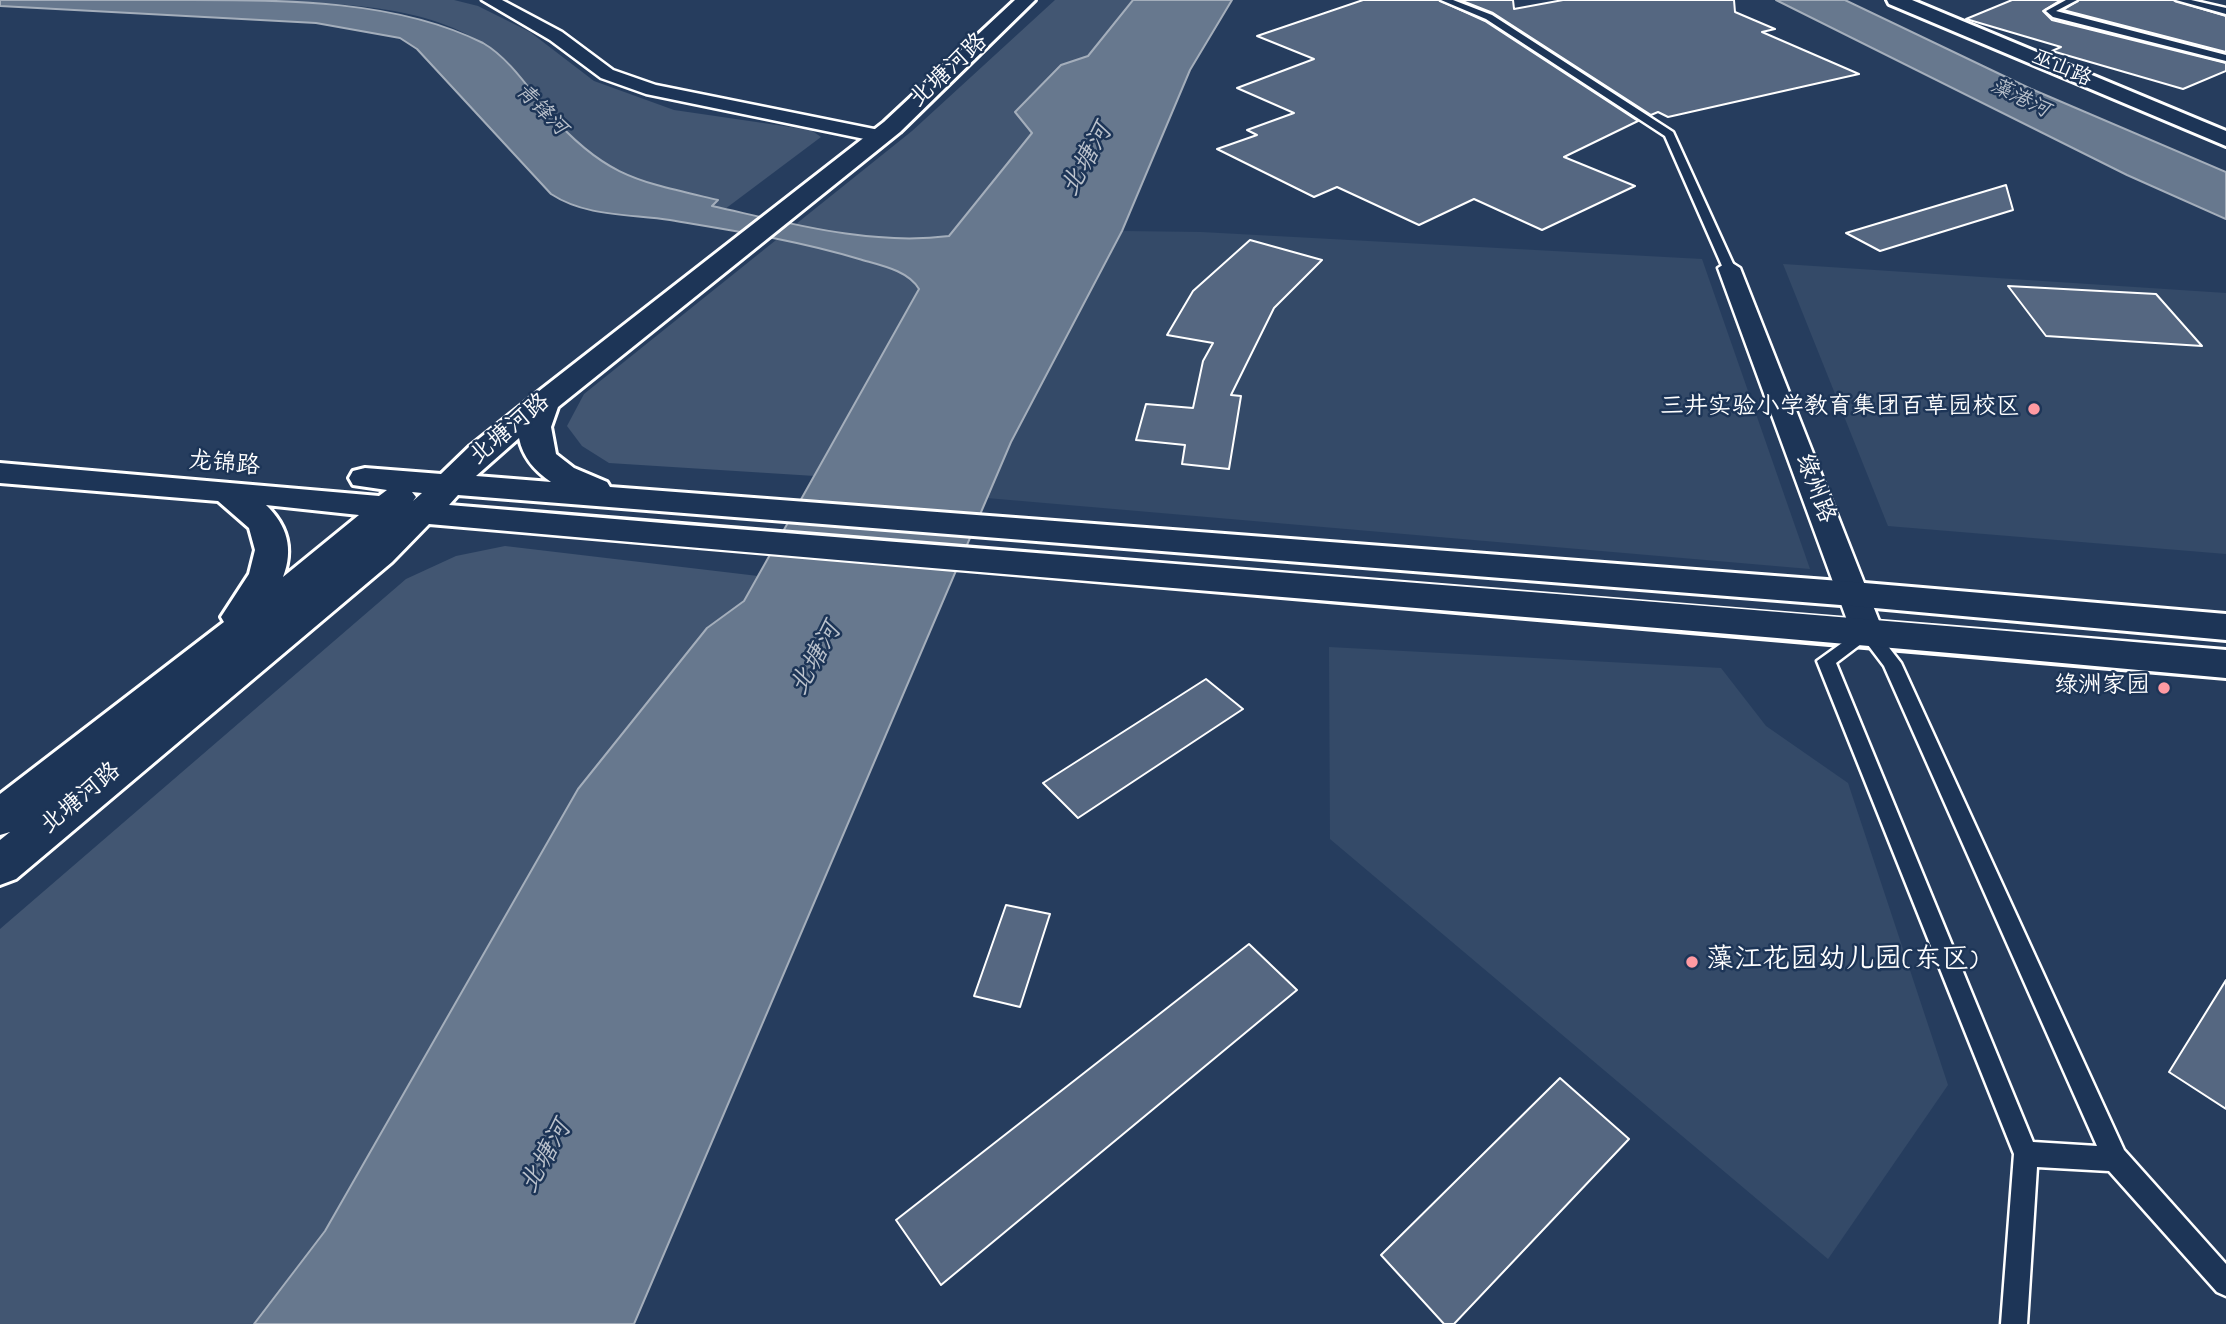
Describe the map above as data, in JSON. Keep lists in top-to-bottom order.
{
  "streets": {
    "main road": ["巫山路", "北塘河路", "龙锦路"],
    "street": ["绿州路"]
  },
  "crossings": [
    ["北塘河路", "龙锦路"]
  ],
  "water": ["藻港河", "青锋河", "北塘河"],
  "places": ["三井实验小学教育集团百草园校区", "绿洲家园", "藻江花园幼儿园(东区)"]
}
